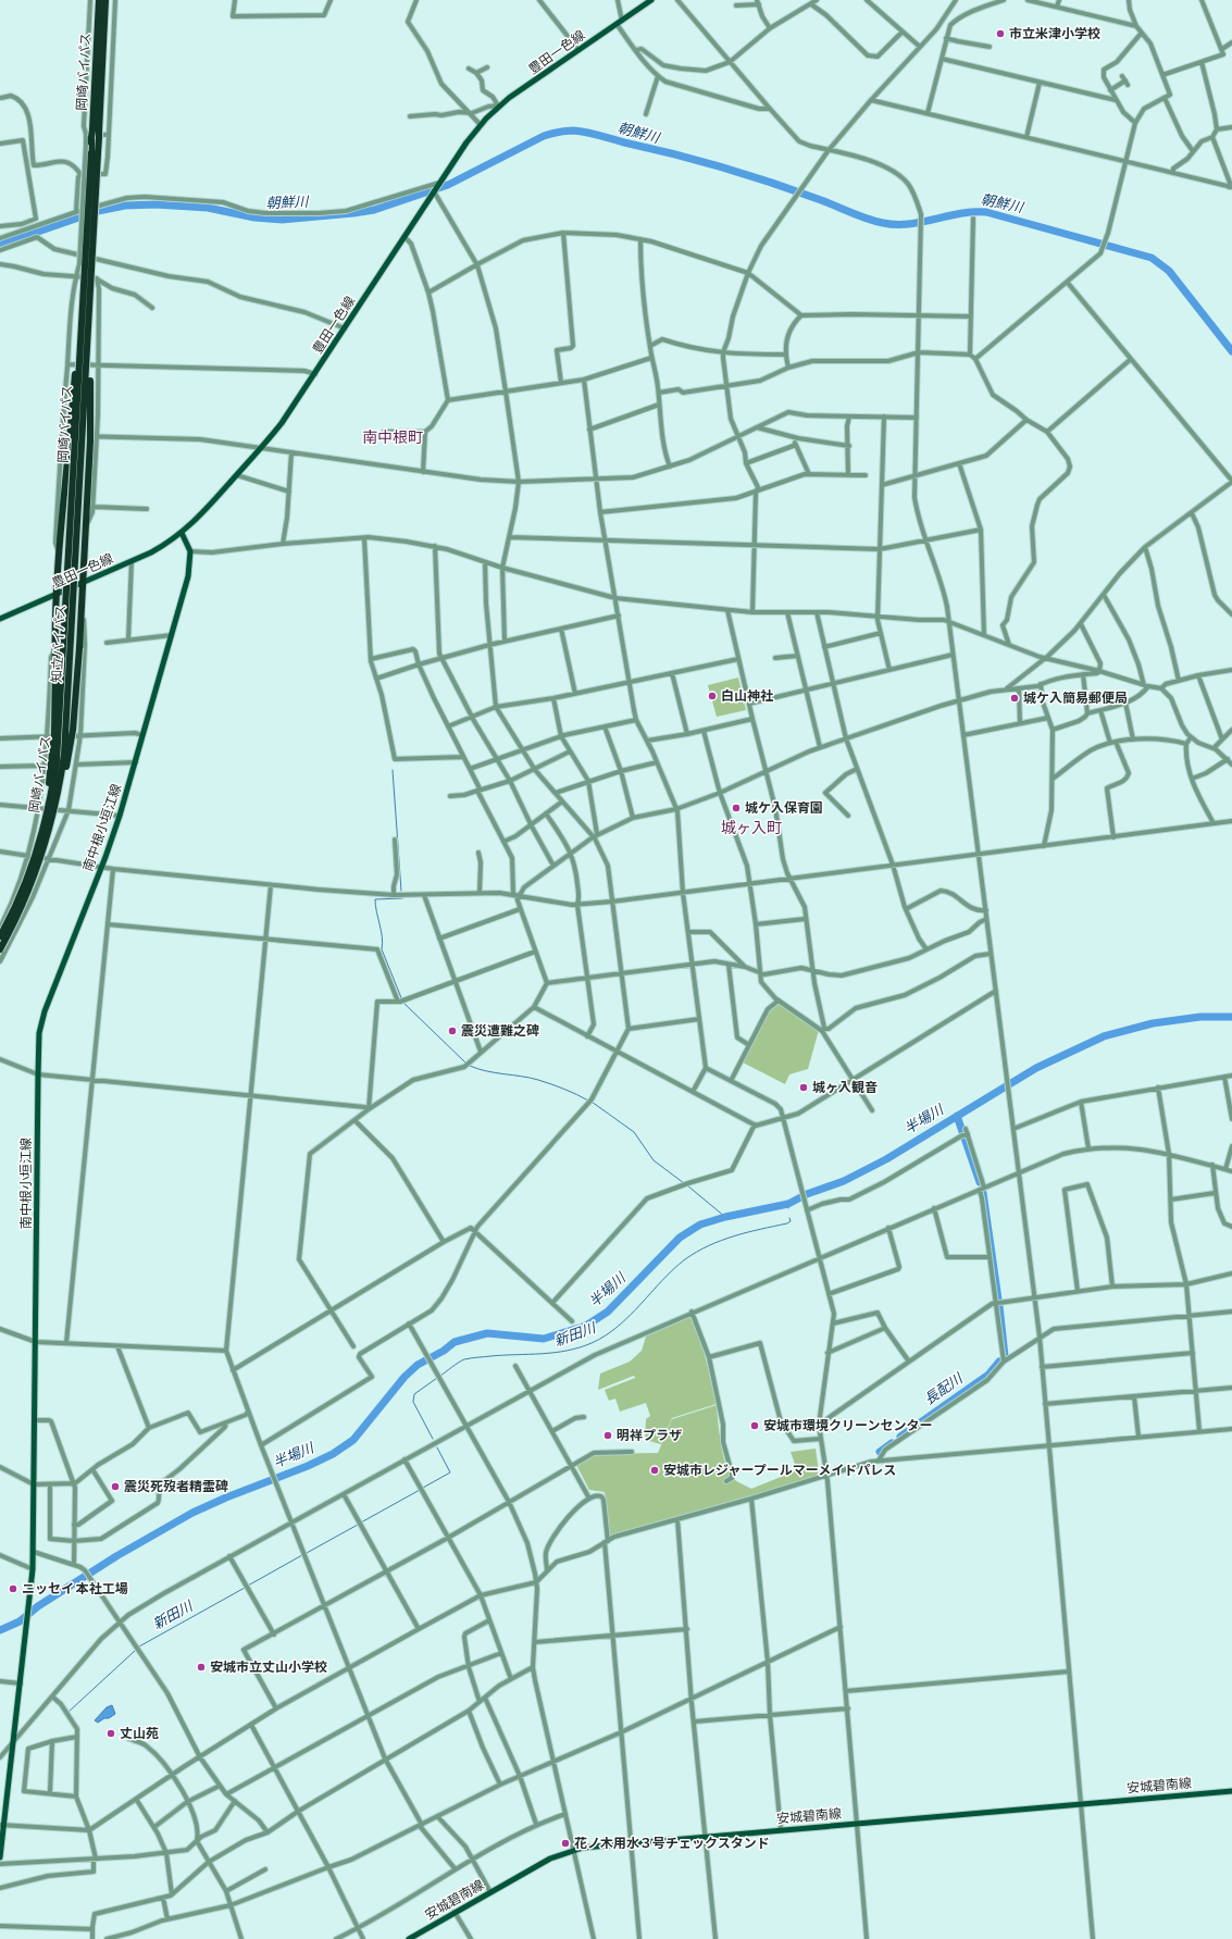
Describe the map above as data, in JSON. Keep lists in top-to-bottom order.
{
  "streets": {
    "highway": ["岡崎バイパス", "知立バイパス"],
    "main road": ["豊田一色線", "南中根小垣江線", "安城碧南線"]
  },
  "crossings": [
    ["岡崎バイパス", "知立バイパス"]
  ],
  "districts": ["南中根町", "城ヶ入町"],
  "water": [
    "朝鮮川",
    "半場川",
    "新田川",
    "長配川"
  ],
  "places": [
    "市立米津小学校",
    "白山神社",
    "城ケ入簡易郵便局",
    "城ケ入保育園",
    "震災遭難之碑",
    "城ヶ入観音",
    "安城市環境クリーンセンター",
    "明祥プラザ",
    "安城市レジャープールマーメイドパレス",
    "震災死歿者精霊碑",
    "ニッセイ 本社工場",
    "安城市立丈山小学校",
    "丈山苑",
    "花ノ木用水３号チェックスタンド"
  ]
}
